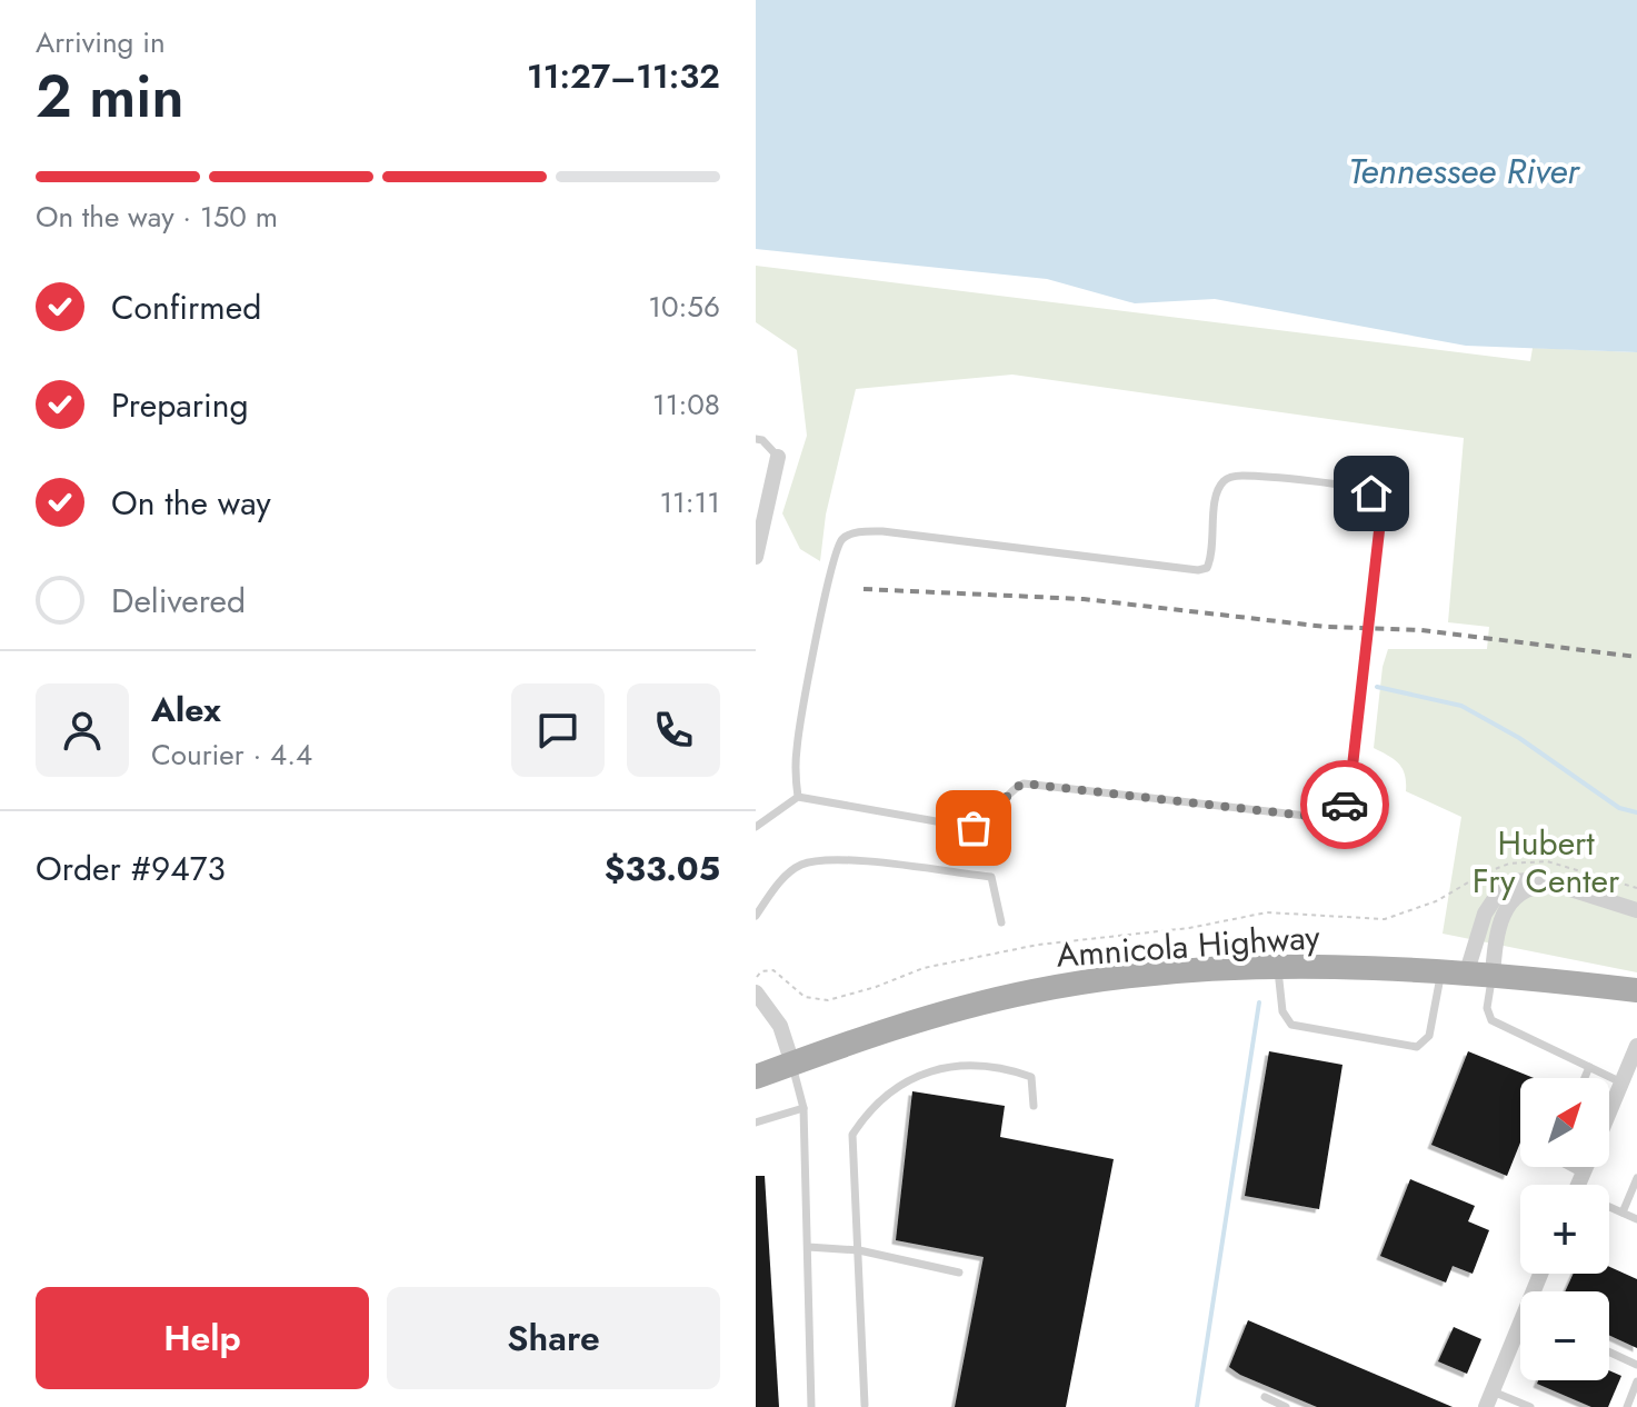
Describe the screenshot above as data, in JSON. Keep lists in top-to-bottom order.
{
  "streets": {
    "main road": ["Amnicola Highway"]
  },
  "water": ["Tennessee River"],
  "parks": ["Hubert Fry Center"],
  "north": "top right",
  "page": {
    "heading": ["2 min", "Arriving in", "11:27–11:32"],
    "panel": [
      "Alex",
      "Courier · 4.4",
      "Order #9473",
      "$33.05"
    ],
    "bar": "On the way · 150 m",
    "list": [
      ["Confirmed", "10:56"],
      ["Preparing", "11:08"],
      ["On the way", "11:11"],
      "Delivered"
    ],
    "map_buttons": ["+", "−"],
    "buttons": ["Help", "Share"]
  }
}
